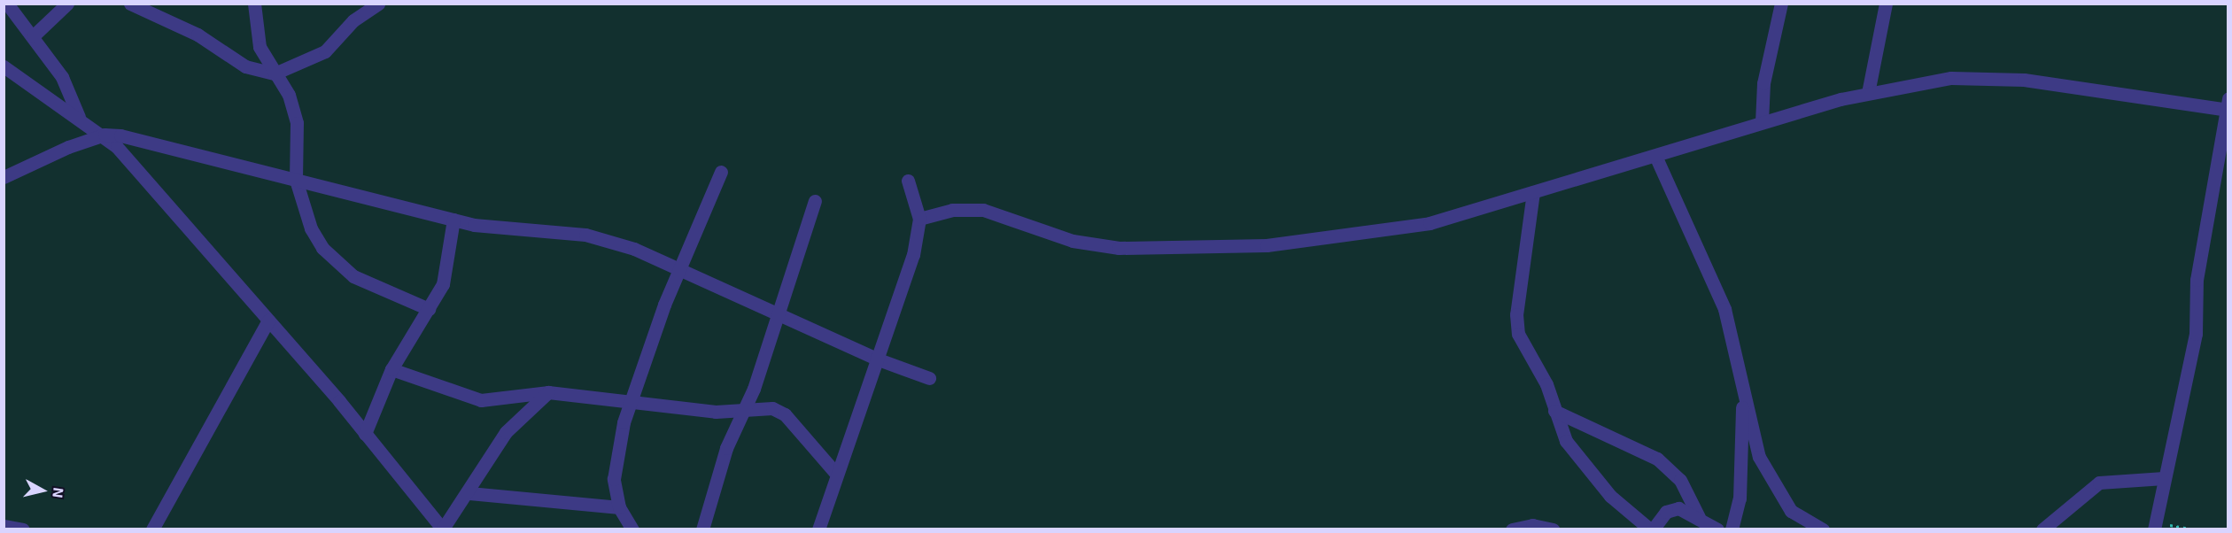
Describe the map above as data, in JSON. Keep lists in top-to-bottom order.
{
  "north": "right"
}
